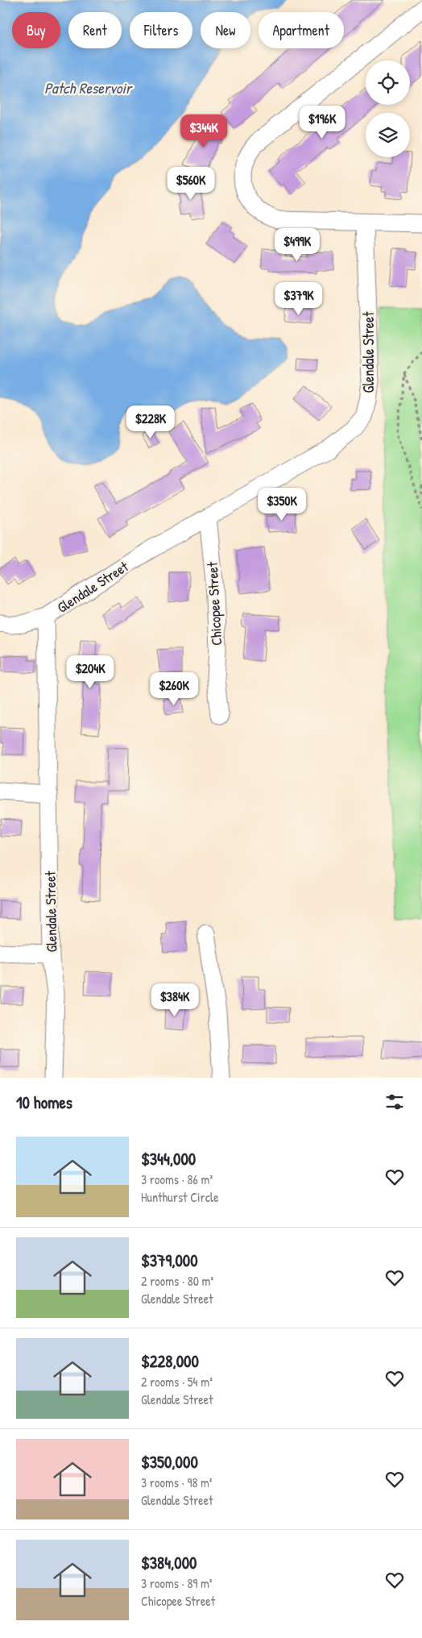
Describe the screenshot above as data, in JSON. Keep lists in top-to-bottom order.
{
  "streets": {
    "street": ["Glendale Street", "Chicopee Street"]
  },
  "crossings": [
    ["Glendale Street", "Chicopee Street"]
  ],
  "water": ["Patch Reservoir"],
  "page": {
    "chip": [
      "Buy",
      "Rent",
      "Filters",
      "New",
      "Apartment"
    ],
    "price": [
      "$196K",
      "$344K",
      "$560K",
      "$499K",
      "$379K",
      "$228K",
      "$350K",
      "$204K",
      "$260K",
      "$384K"
    ],
    "heading": "10 homes",
    "list": [
      {
        "name": "$344,000",
        "note": "3 rooms · 86 m² · Hunthurst Circle"
      },
      {
        "name": "$379,000",
        "note": "2 rooms · 80 m² · Glendale Street"
      },
      {
        "name": "$228,000",
        "note": "2 rooms · 54 m² · Glendale Street"
      },
      {
        "name": "$350,000",
        "note": "3 rooms · 98 m² · Glendale Street"
      },
      {
        "name": "$384,000",
        "note": "3 rooms · 89 m² · Chicopee Street"
      }
    ]
  }
}
